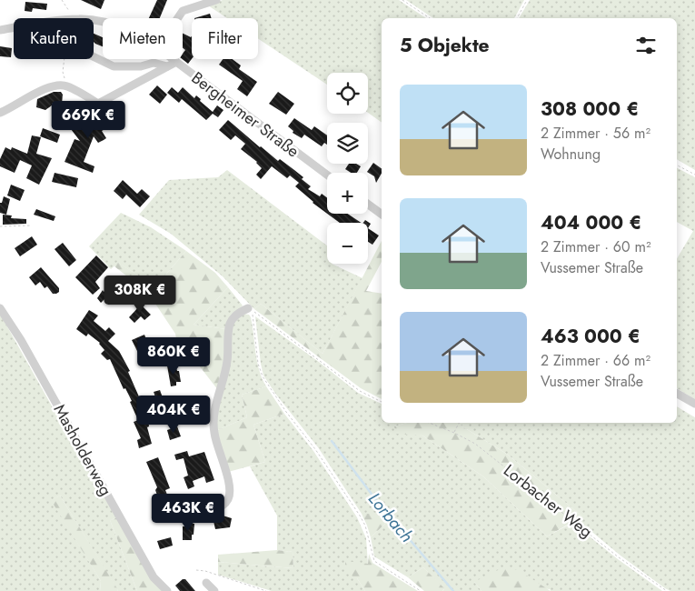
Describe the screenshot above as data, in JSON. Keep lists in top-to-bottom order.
{
  "streets": {
    "street": ["Bergheimer Straße", "Masholderweg"],
    "path": ["Lorbacher Weg"]
  },
  "water": ["Lorbach"],
  "page": {
    "chip": ["Kaufen", "Mieten", "Filter"],
    "heading": "5 Objekte",
    "map_buttons": ["+", "−"],
    "list": [
      {
        "name": "308 000 €",
        "note": "2 Zimmer · 56 m² · Wohnung"
      },
      {
        "name": "404 000 €",
        "note": "2 Zimmer · 60 m² · Vussemer Straße"
      },
      {
        "name": "463 000 €",
        "note": "2 Zimmer · 66 m² · Vussemer Straße"
      }
    ],
    "price": [
      "669K €",
      "308K €",
      "860K €",
      "404K €",
      "463K €"
    ]
  }
}
